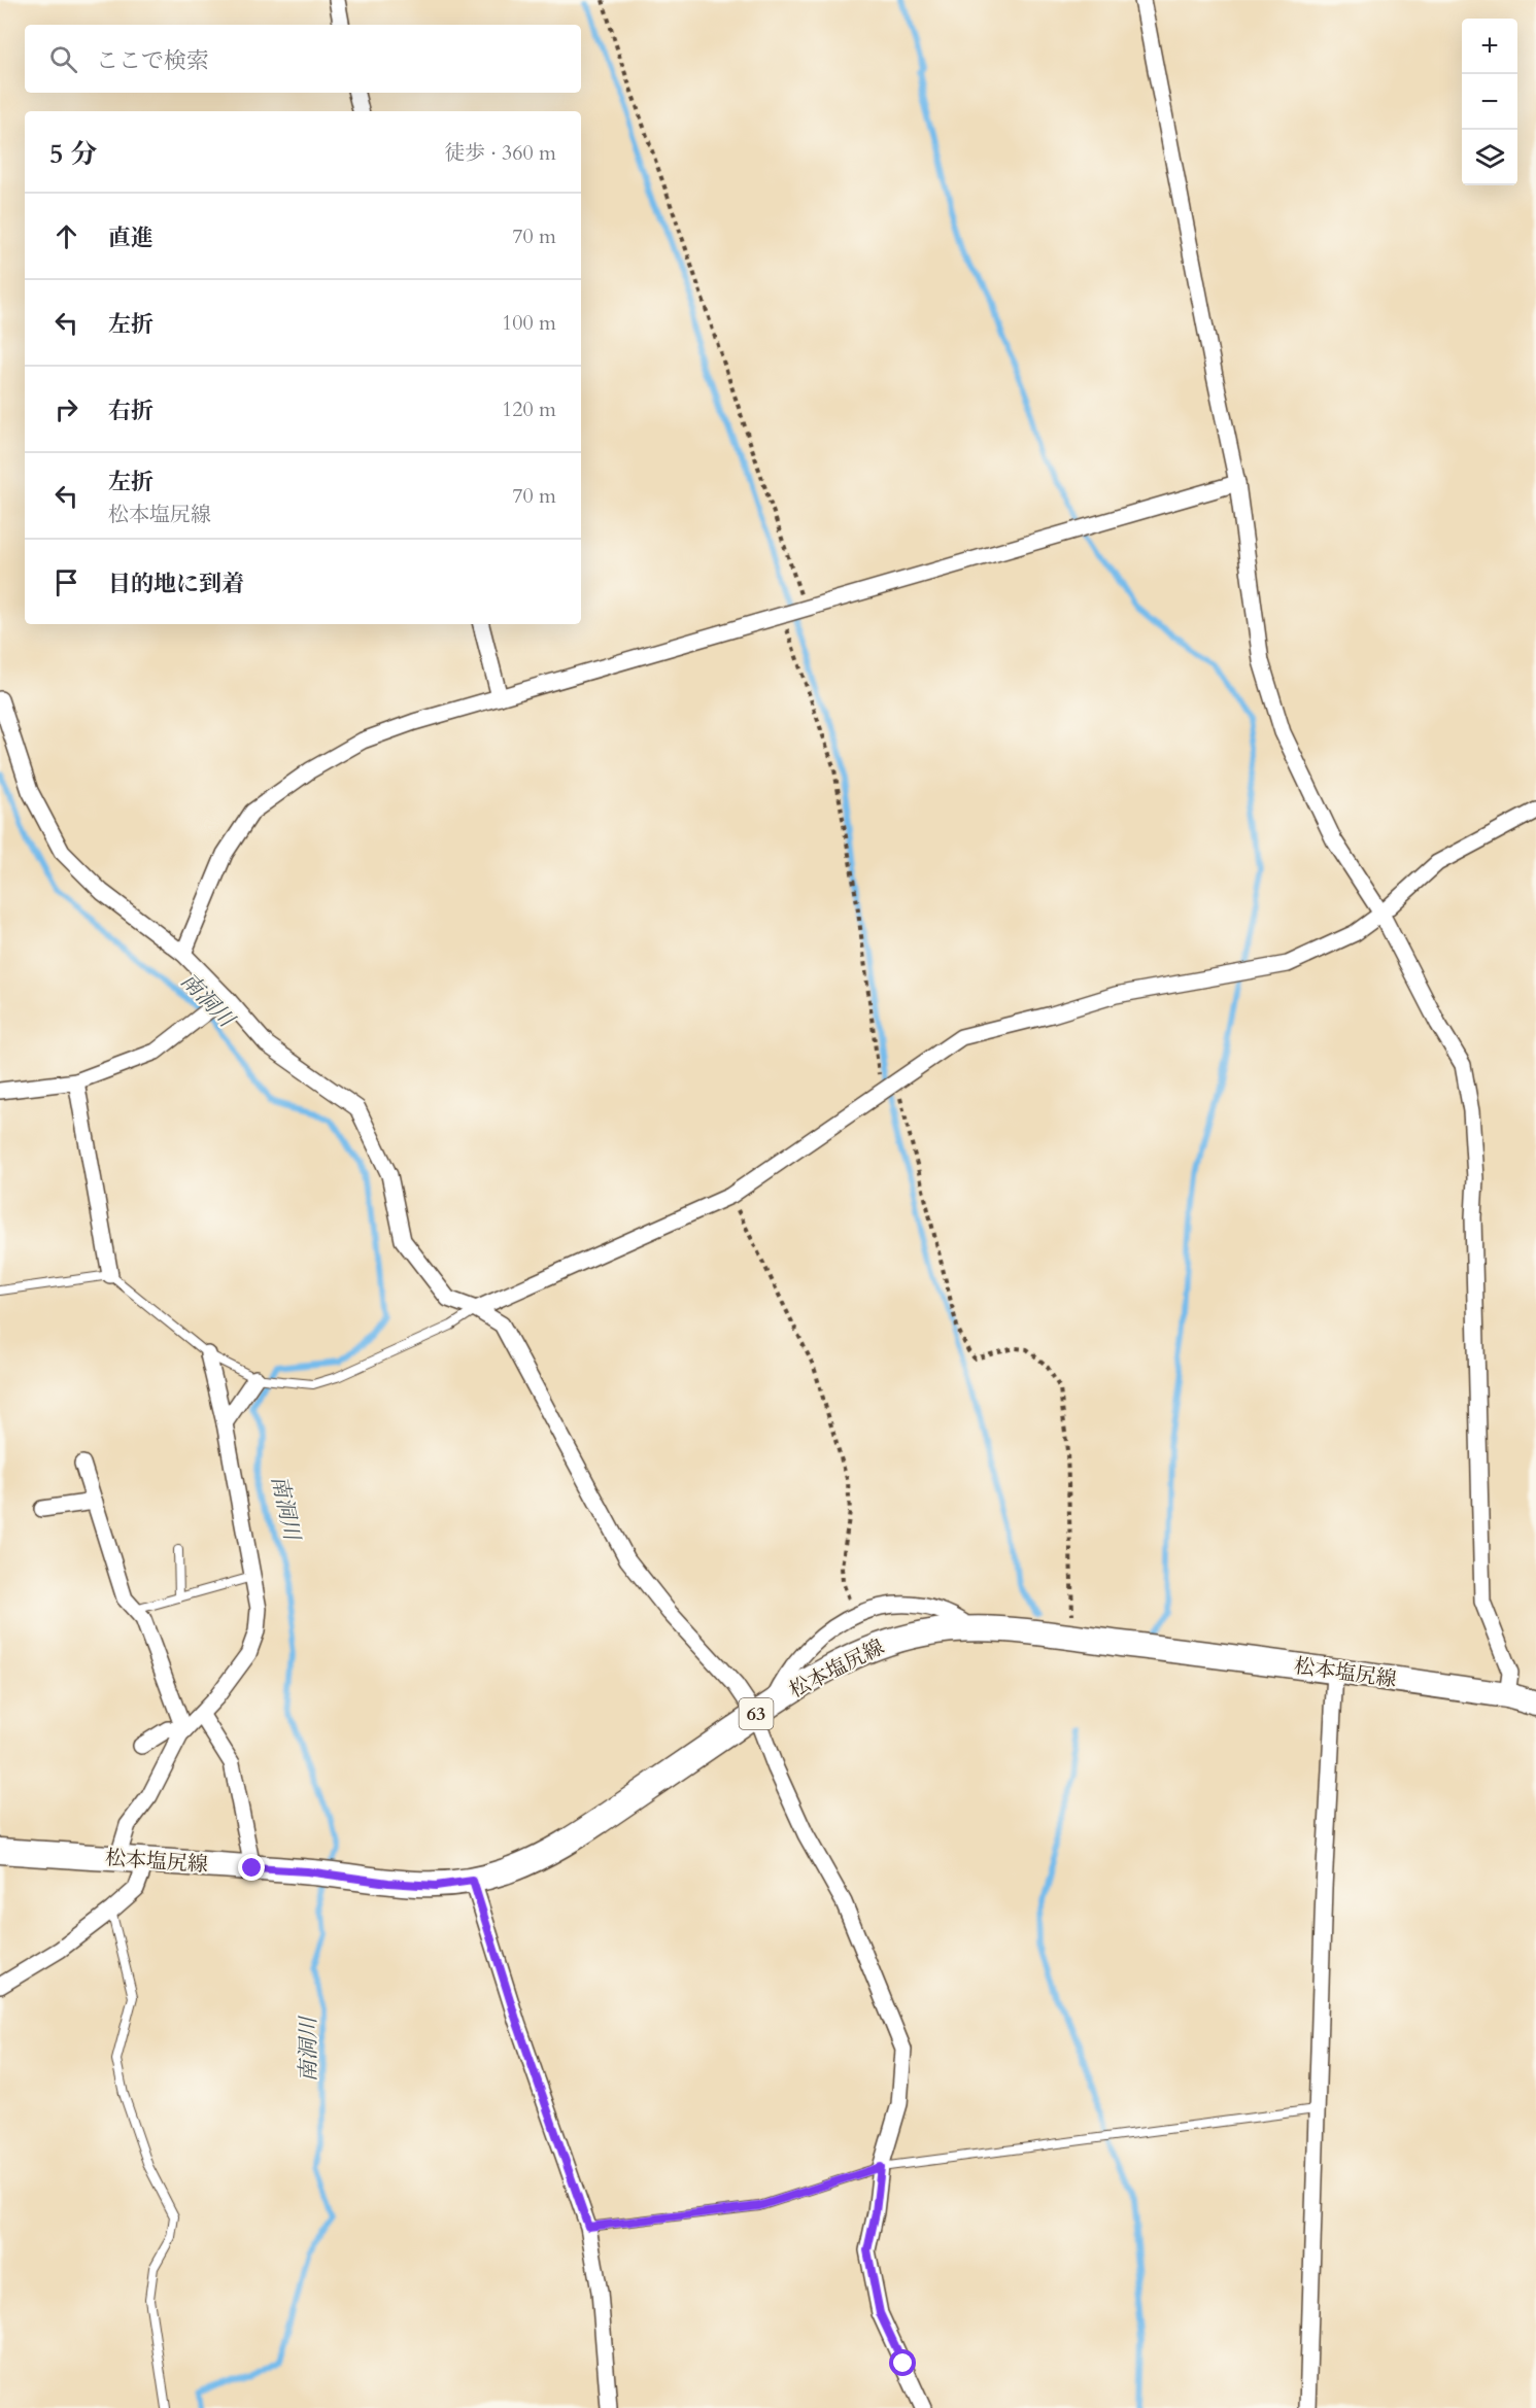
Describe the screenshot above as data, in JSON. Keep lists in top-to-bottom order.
{
  "streets": {
    "main road": ["松本塩尻線", "63"]
  },
  "water": ["南洞川"],
  "page": {
    "map_buttons": ["+", "−"],
    "search": "ここで検索",
    "heading": ["5 分", "徒歩 · 360 m"],
    "list": [
      ["直進", "70 m"],
      ["左折", "100 m"],
      ["右折", "120 m"],
      ["左折", "松本塩尻線", "70 m"],
      "目的地に到着"
    ]
  }
}
